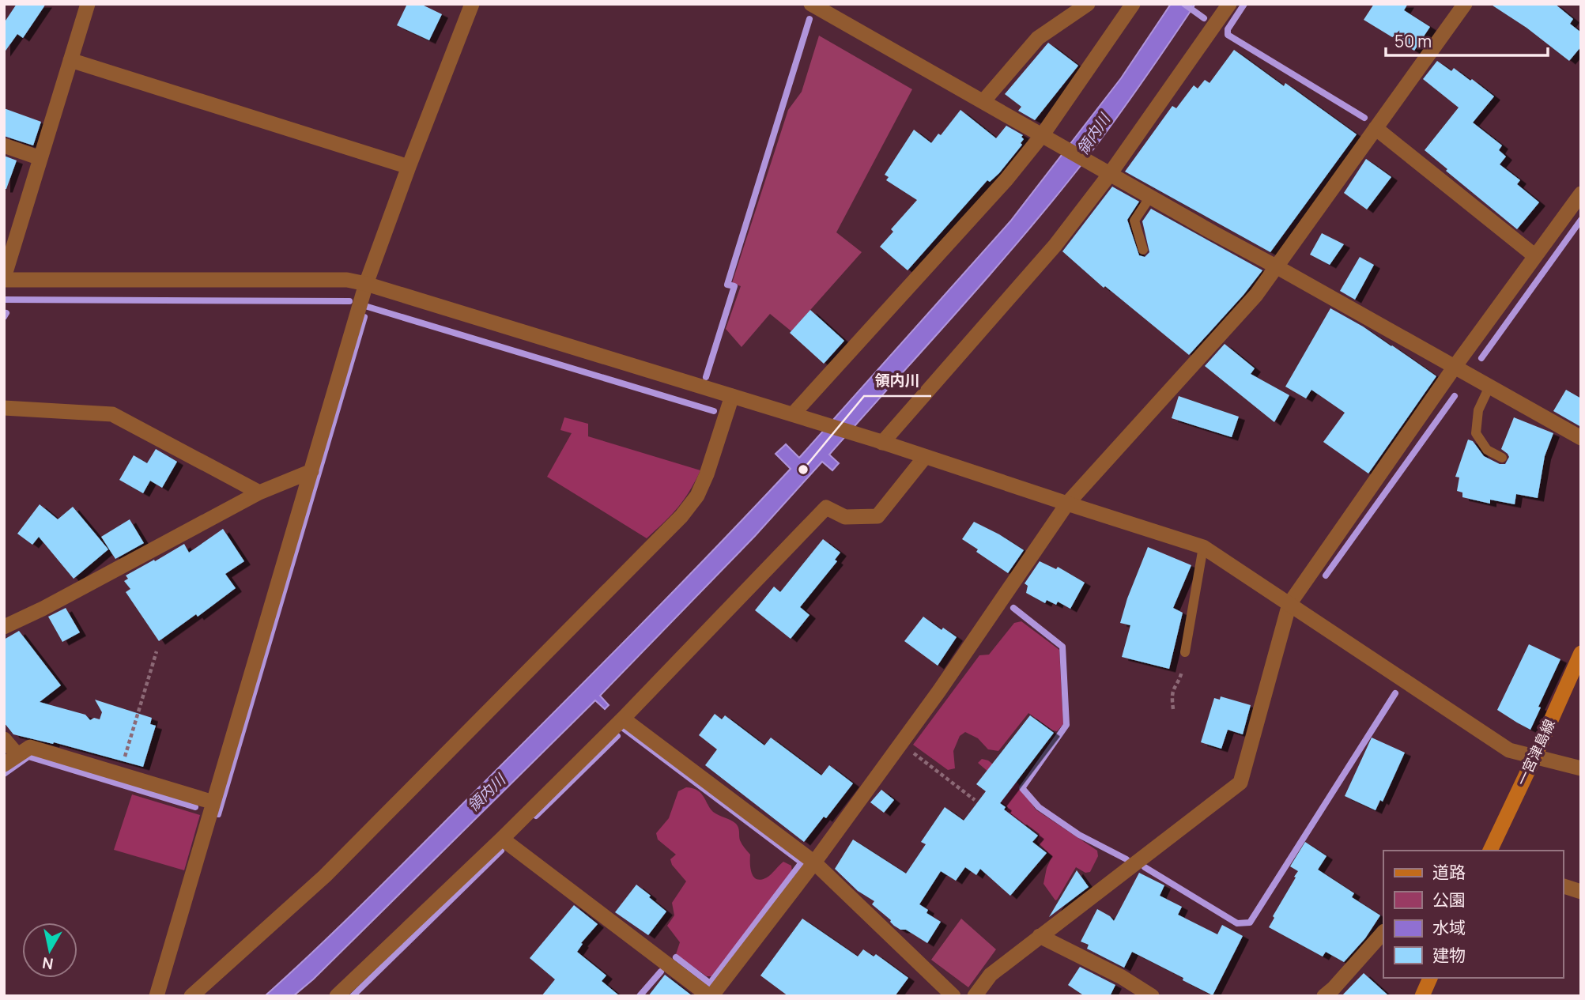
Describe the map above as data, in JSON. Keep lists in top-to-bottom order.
{
  "streets": {
    "main road": ["一宮津島線"]
  },
  "water": ["領内川"],
  "places": ["領内川"],
  "legend": [
    "道路",
    "公園",
    "水域",
    "建物"
  ],
  "scale_bar": "50 m",
  "north": "bottom"
}
